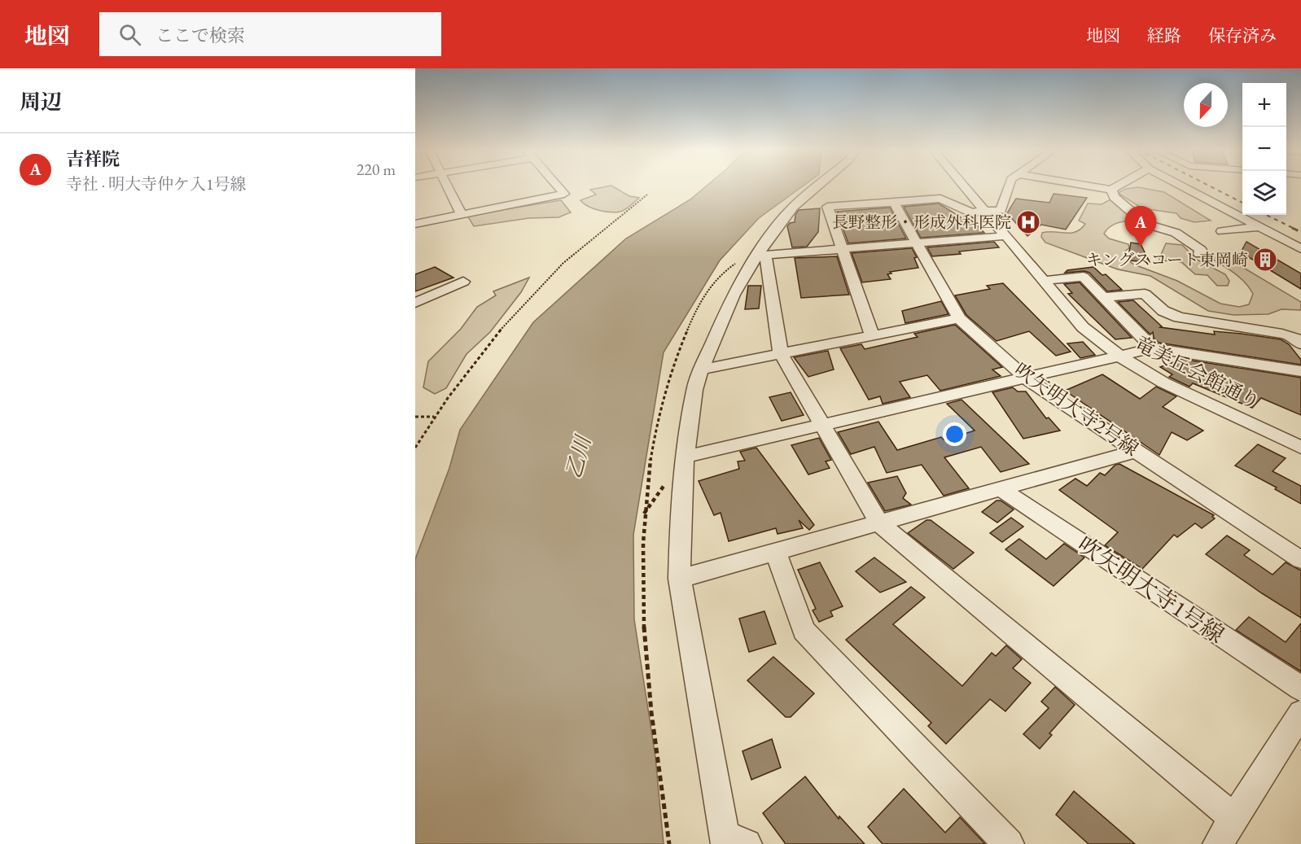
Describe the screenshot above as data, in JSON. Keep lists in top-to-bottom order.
{
  "streets": {
    "street": ["竜美丘会館通り", "吹矢明大寺2号線", "吹矢明大寺1号線"]
  },
  "water": ["乙川"],
  "places": {
    "hospital": ["長野整形・形成外科医院"],
    "building": ["キングスコート東岡崎"]
  },
  "north": "bottom",
  "page": {
    "header": "地図",
    "search": "ここで検索",
    "nav": ["地図", "経路", "保存済み"],
    "heading": "周辺",
    "map_buttons": ["+", "−"],
    "list": [
      {
        "mark": "A",
        "name": "吉祥院",
        "note": "寺社 · 明大寺仲ケ入1号線",
        "value": "220 m"
      }
    ],
    "pins": "A"
  }
}
